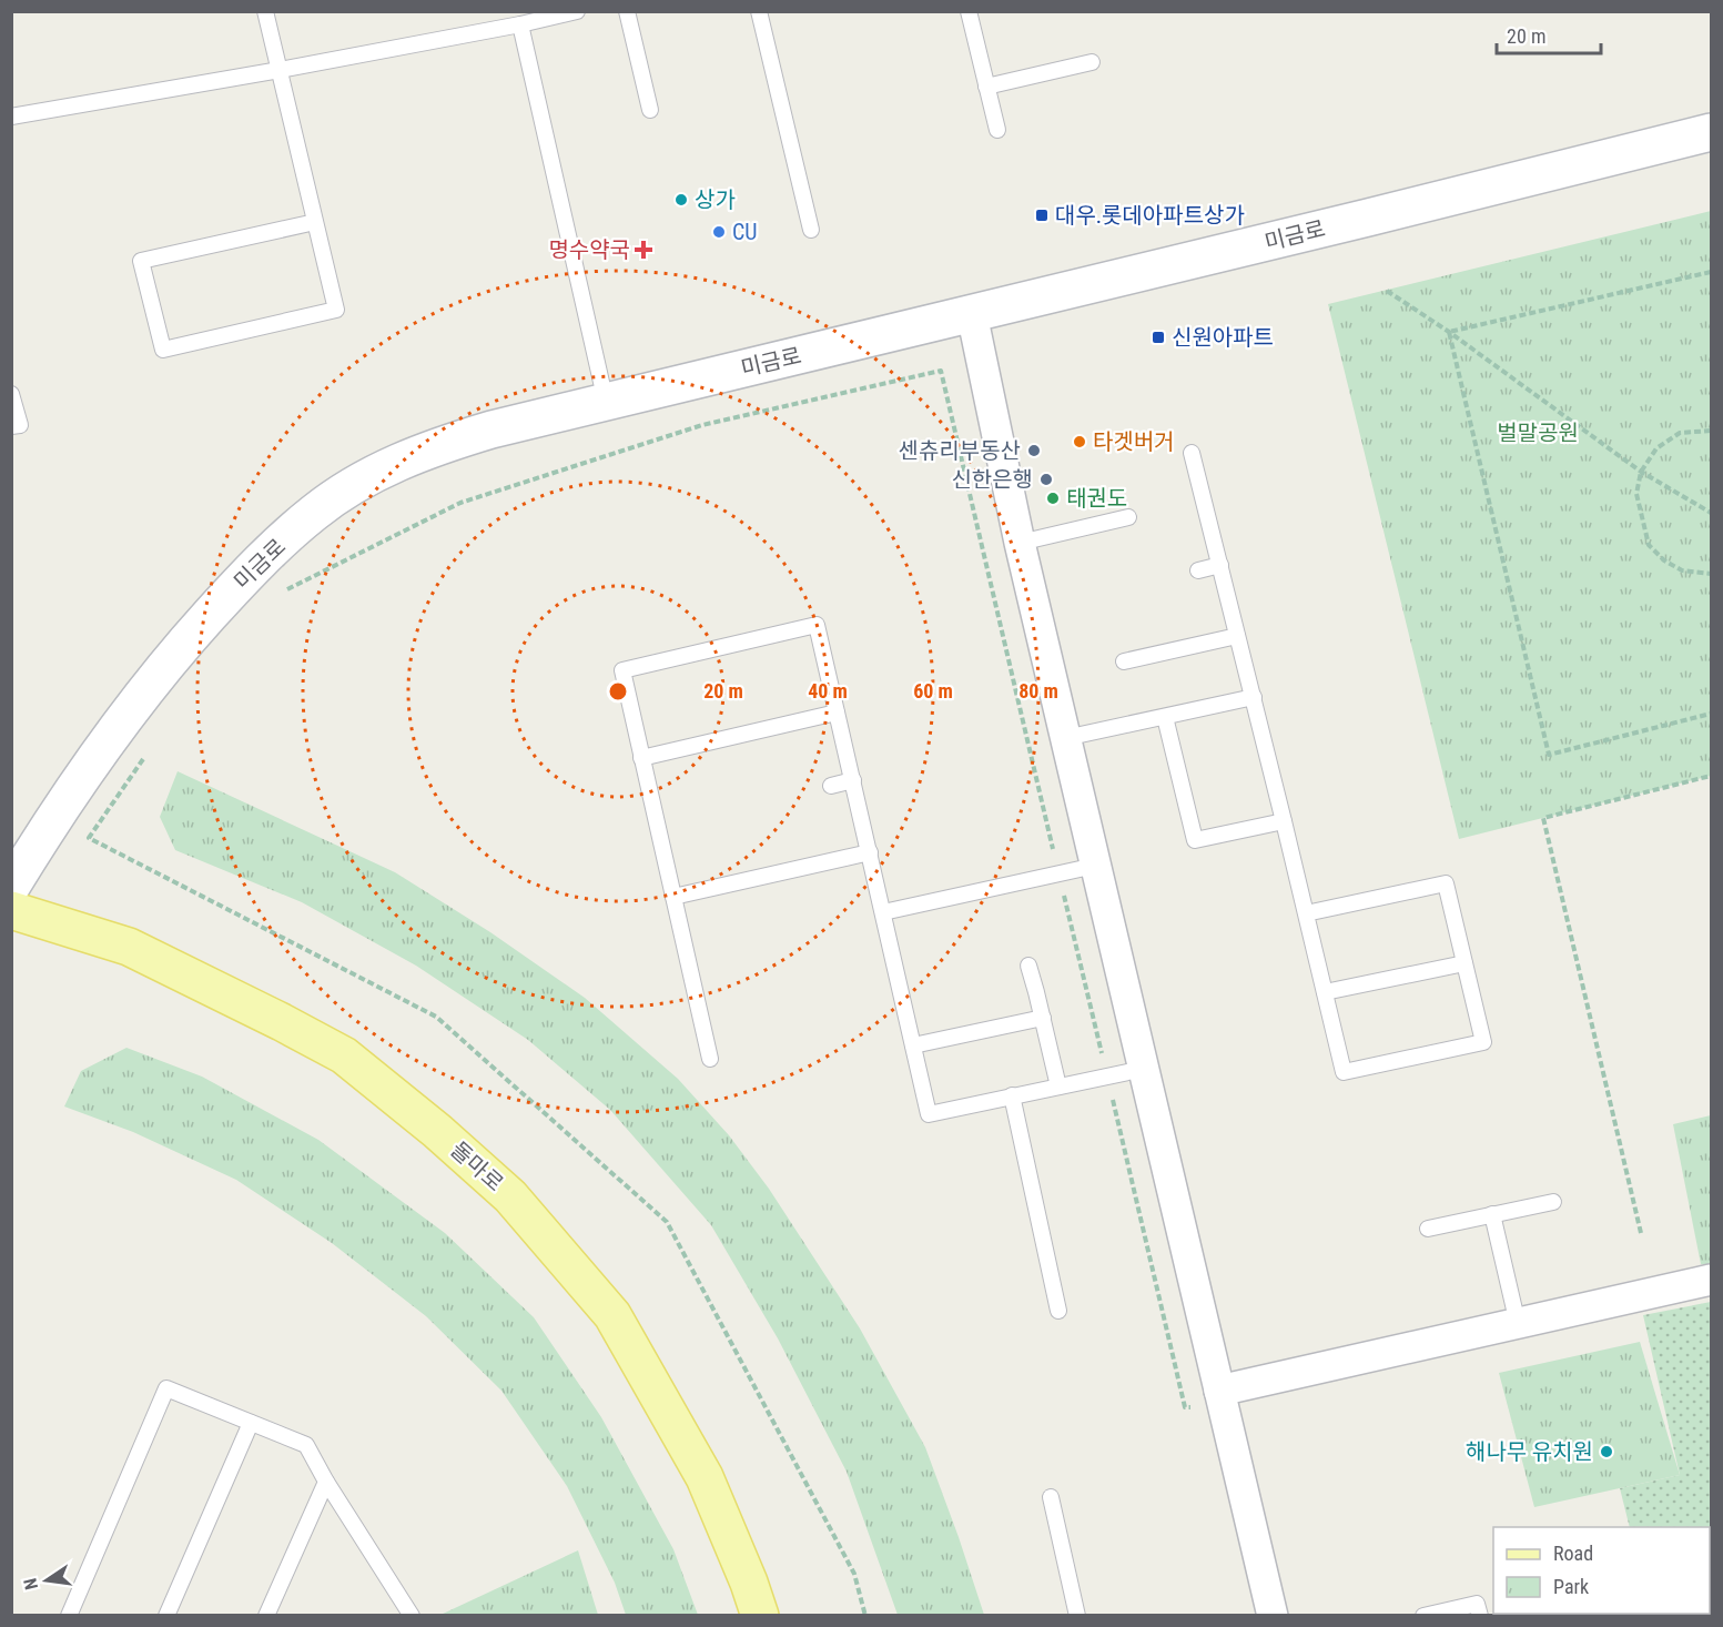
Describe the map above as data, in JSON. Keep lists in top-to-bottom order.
{
  "streets": {
    "main road": ["미금로", "돌마로"]
  },
  "parks": ["벌말공원"],
  "places": {
    "other": [
      "상가",
      "CU",
      "타겟버거",
      "센츄리부동산",
      "신한은행",
      "태권도",
      "해나무 유치원"
    ],
    "transit": ["대우.롯데아파트상가", "신원아파트"],
    "health": ["명수약국"]
  },
  "legend": ["Road", "Park"],
  "scale_bar": "20 m",
  "north": "left",
  "rings": [
    "20 m",
    "40 m",
    "60 m",
    "80 m"
  ]
}
